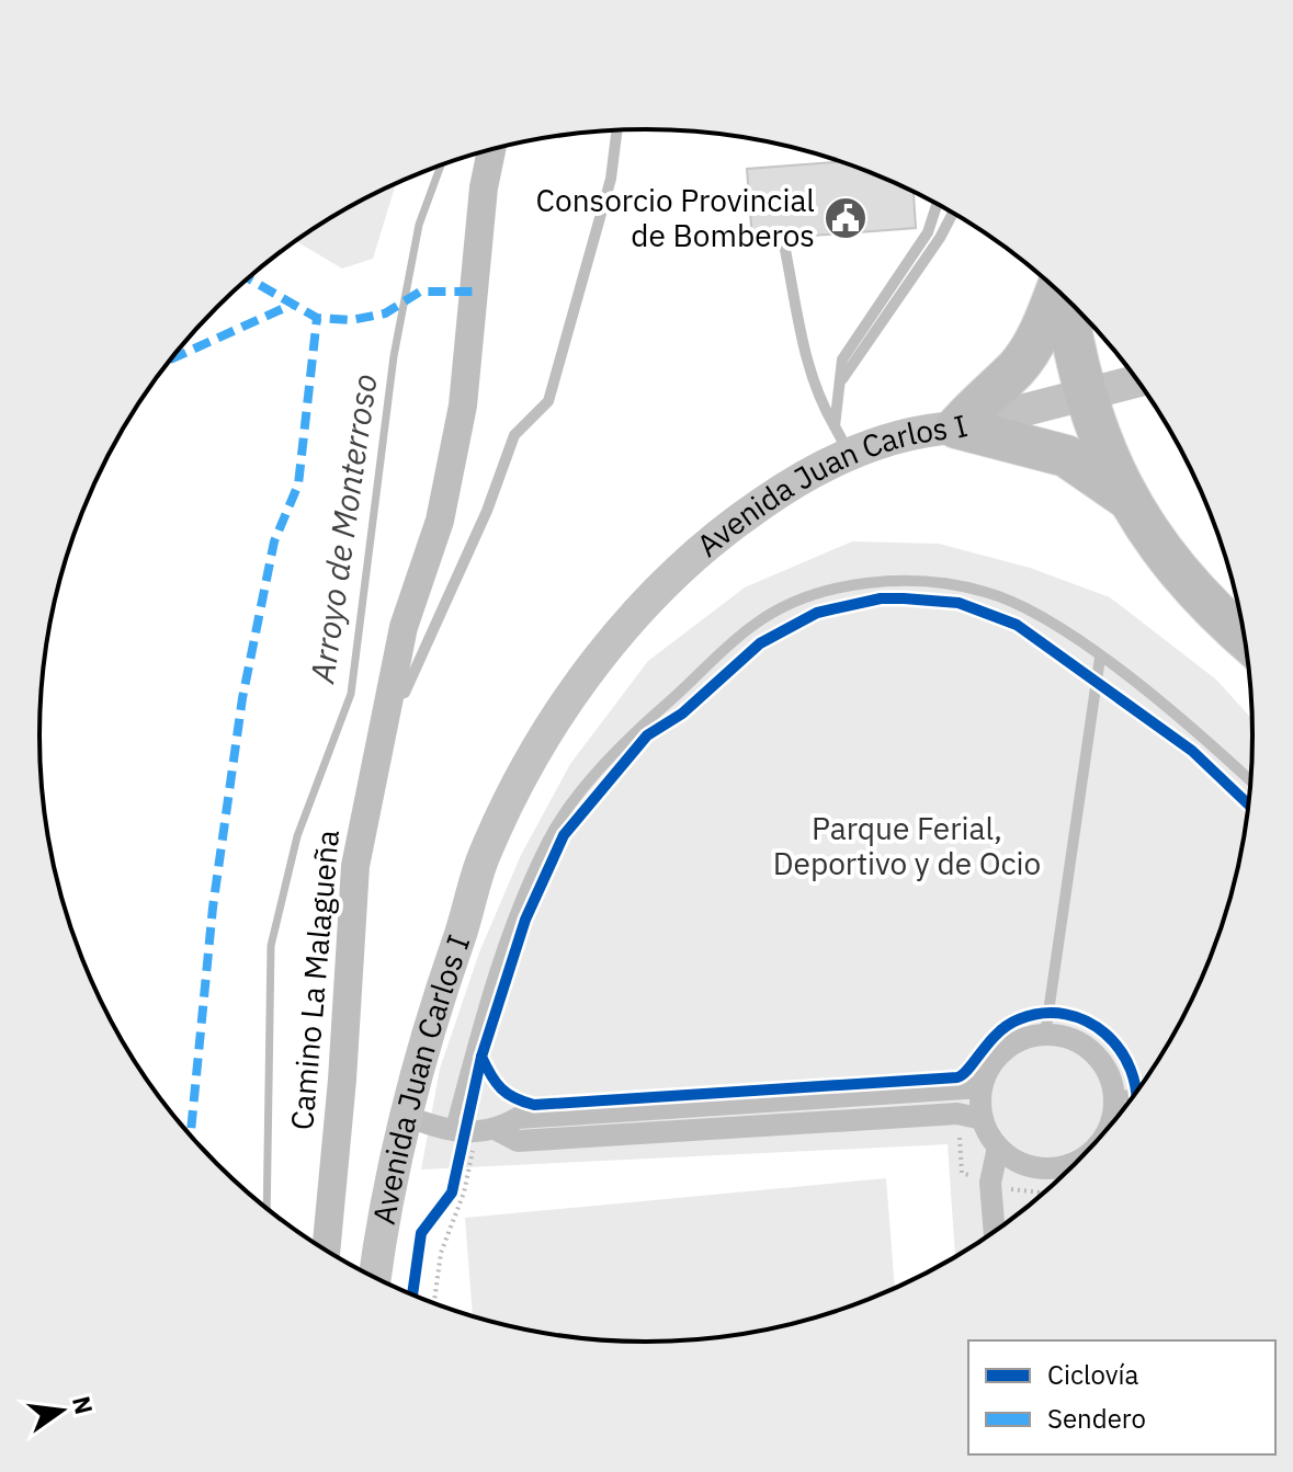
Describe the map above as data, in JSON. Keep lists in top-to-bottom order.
{
  "streets": {
    "main road": ["Avenida Juan Carlos I"],
    "street": ["Camino La Malagueña"]
  },
  "water": ["Arroyo de Monterroso"],
  "parks": ["Parque Ferial, Deportivo y de Ocio"],
  "places": {
    "public building": ["Consorcio Provincial de Bomberos"]
  },
  "legend": ["Ciclovía", "Sendero"],
  "north": "right"
}
